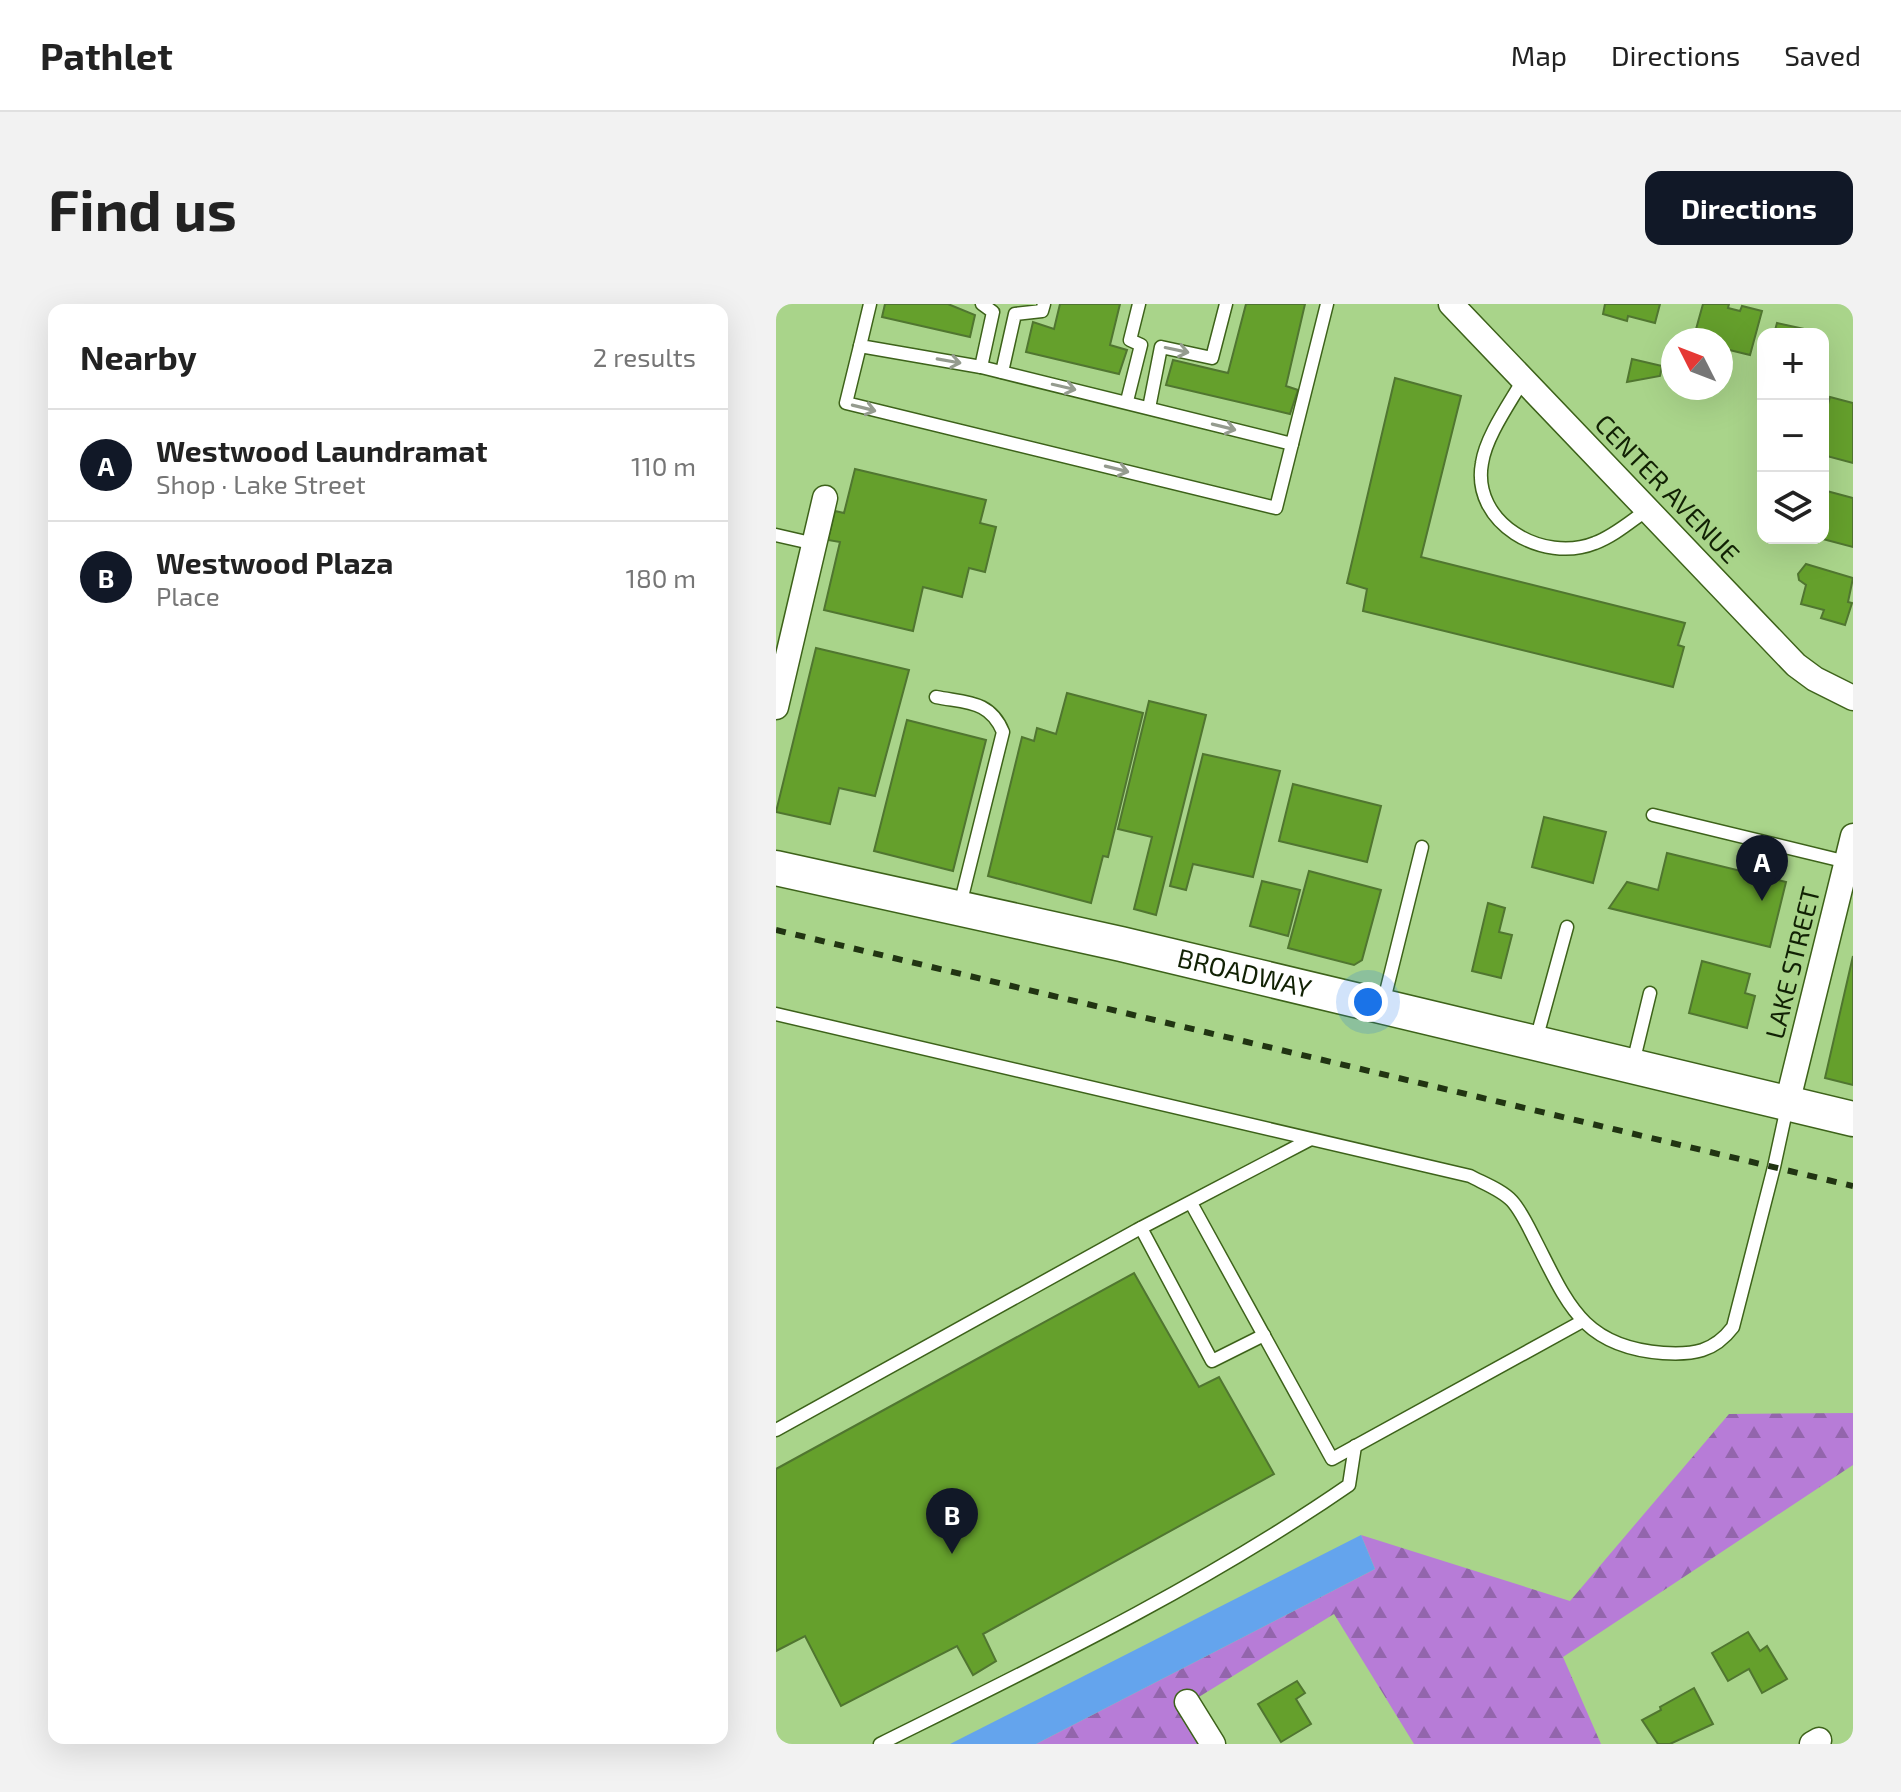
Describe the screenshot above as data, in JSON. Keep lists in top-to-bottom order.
{
  "streets": {
    "street": ["CENTER AVENUE", "LAKE STREET", "BROADWAY"]
  },
  "crossings": [
    ["LAKE STREET", "BROADWAY"]
  ],
  "north": "top left",
  "page": {
    "header": "Pathlet",
    "nav": ["Map", "Directions", "Saved"],
    "buttons": "Directions",
    "title": "Find us",
    "heading": ["Nearby", "2 results"],
    "map_buttons": ["+", "−"],
    "list": [
      {
        "mark": "A",
        "name": "Westwood Laundramat",
        "note": "Shop · Lake Street",
        "value": "110 m"
      },
      {
        "mark": "B",
        "name": "Westwood Plaza",
        "note": "Place",
        "value": "180 m"
      }
    ],
    "pins": ["A", "B"]
  }
}
